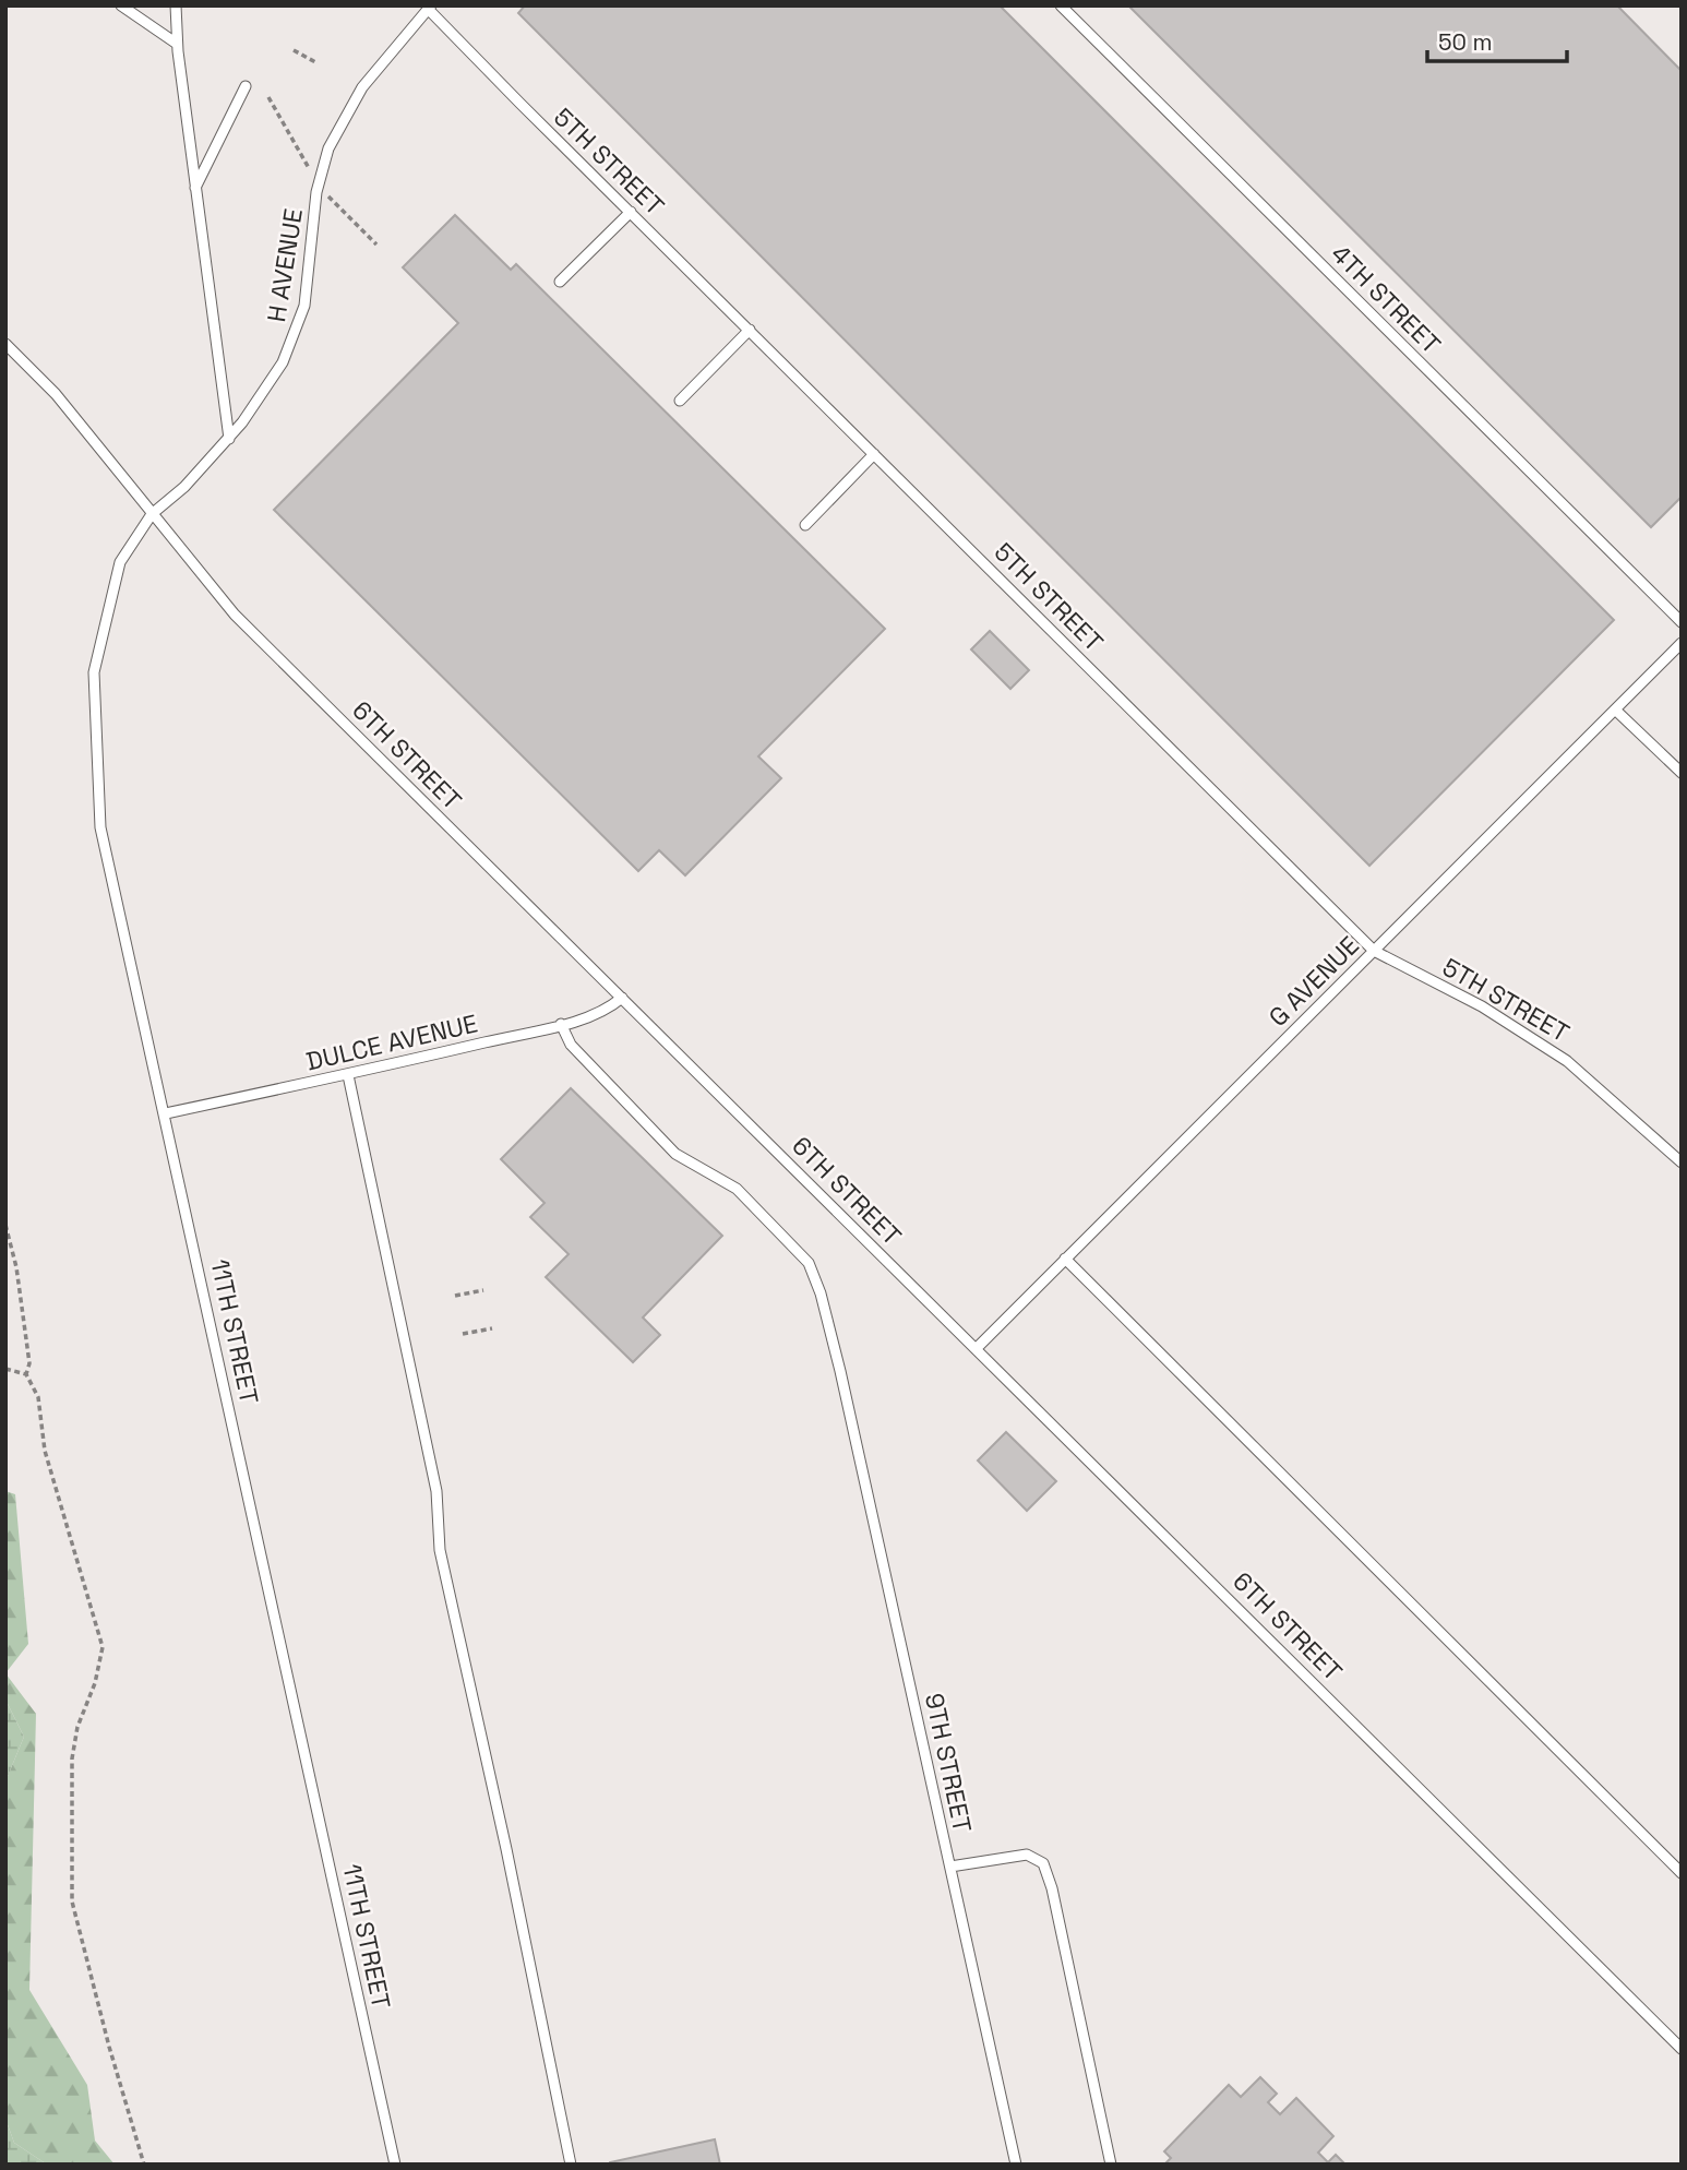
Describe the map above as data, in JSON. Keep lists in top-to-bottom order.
{
  "streets": {
    "lane": [
      "5TH STREET",
      "H AVENUE",
      "4TH STREET",
      "6TH STREET",
      "G AVENUE",
      "DULCE AVENUE",
      "11TH STREET",
      "9TH STREET"
    ]
  },
  "crossings": [
    ["5TH STREET", "H AVENUE"],
    ["5TH STREET", "G AVENUE"],
    ["H AVENUE", "6TH STREET"],
    ["H AVENUE", "11TH STREET"],
    ["6TH STREET", "G AVENUE"],
    ["6TH STREET", "DULCE AVENUE"],
    ["6TH STREET", "11TH STREET"],
    ["DULCE AVENUE", "11TH STREET"],
    ["DULCE AVENUE", "9TH STREET"]
  ],
  "scale_bar": "50 m"
}
